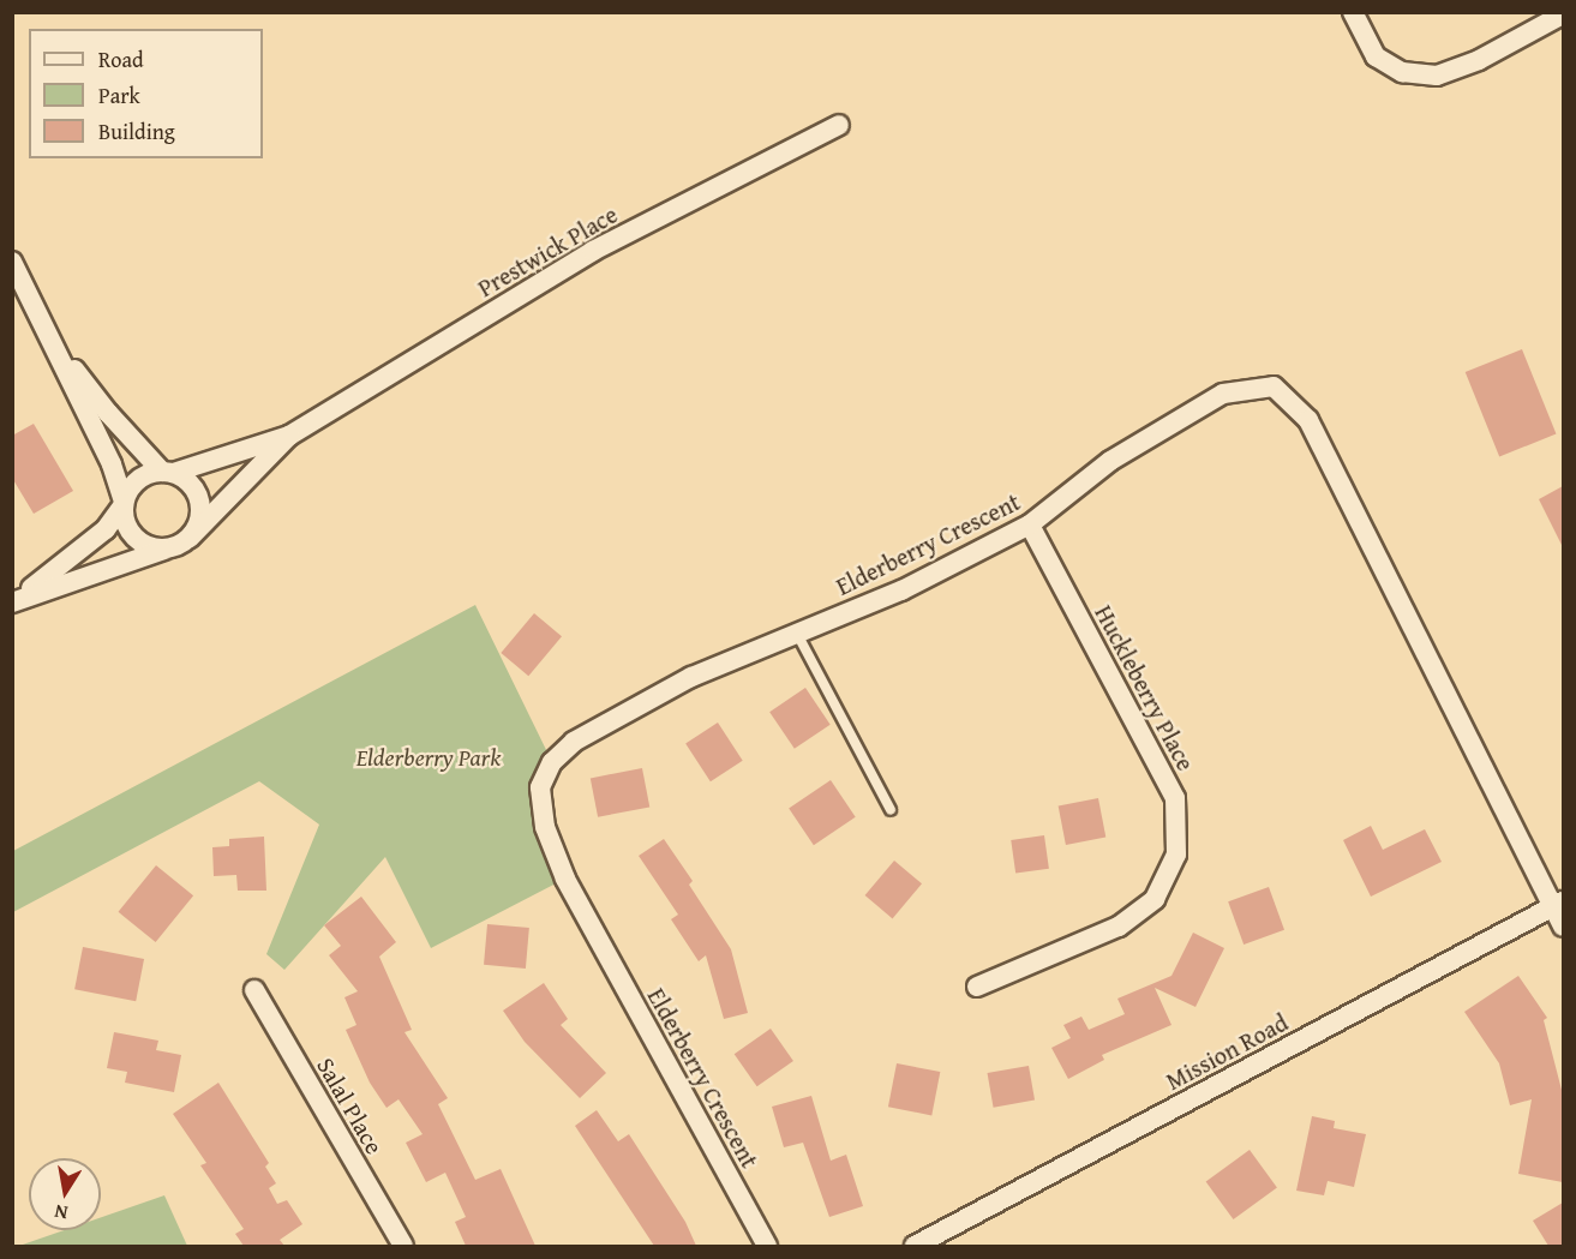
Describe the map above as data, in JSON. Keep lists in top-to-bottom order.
{
  "streets": {
    "street": [
      "Prestwick Place",
      "Elderberry Crescent",
      "Huckleberry Place",
      "Mission Road",
      "Salal Place"
    ]
  },
  "crossings": [
    ["Elderberry Crescent", "Huckleberry Place"],
    ["Elderberry Crescent", "Mission Road"]
  ],
  "parks": ["Elderberry Park"],
  "legend": ["Road", "Park", "Building"],
  "north": "bottom"
}
